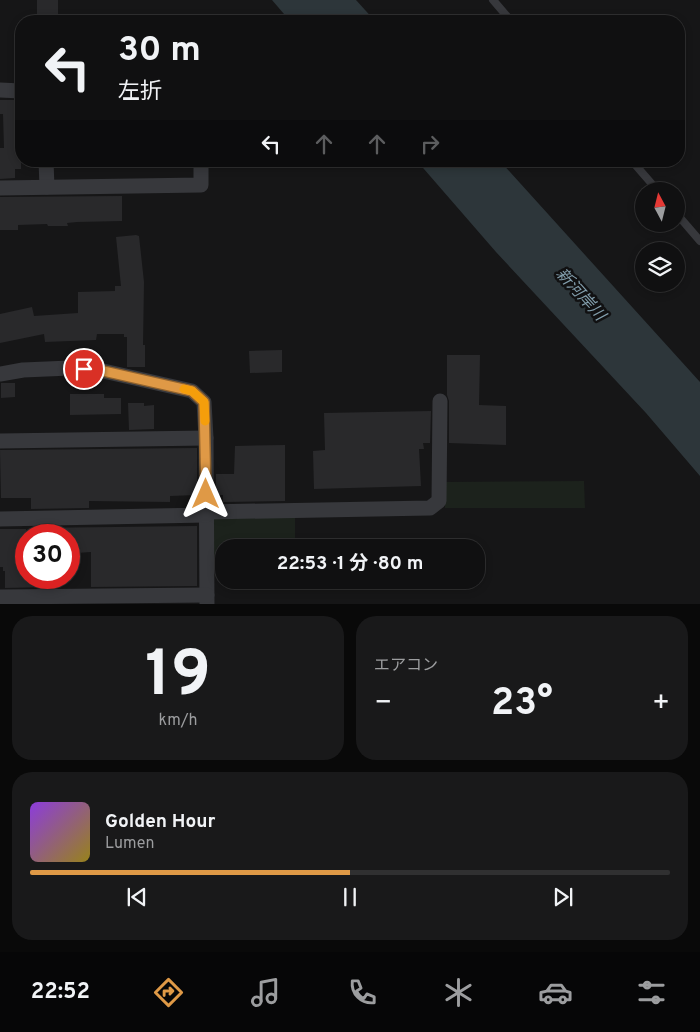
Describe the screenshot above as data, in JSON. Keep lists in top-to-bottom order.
{
  "water": ["新河岸川"],
  "north": "top",
  "page": {
    "turn": ["30 m", "左折"],
    "limit": "30",
    "trip": "22:53 · 1 分 · 80 m",
    "tile": [
      ["19", "km/h"],
      "エアコン"
    ],
    "heat": ["−", "23°", "+"],
    "song": ["Golden Hour", "Lumen"],
    "tabs": "22:52"
  }
}
